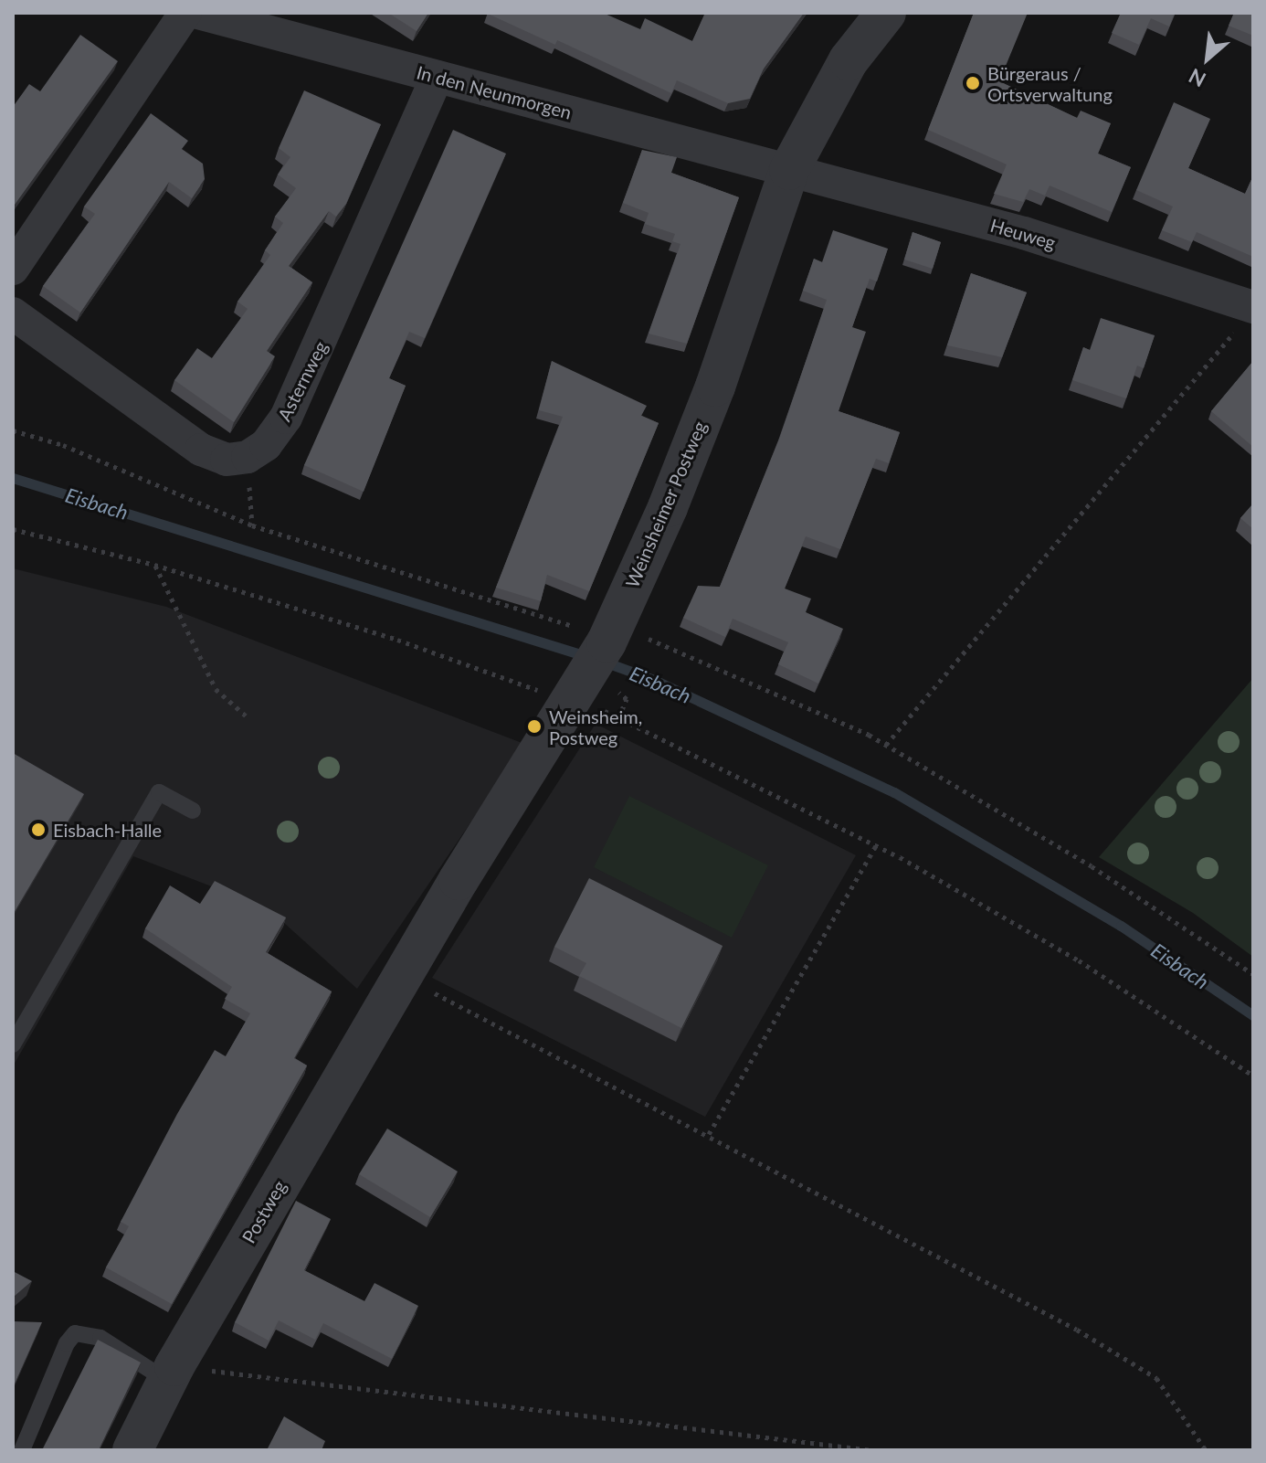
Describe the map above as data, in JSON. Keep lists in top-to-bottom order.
{
  "streets": {
    "street": [
      "In den Neunmorgen",
      "Heuweg",
      "Asternweg",
      "Weinsheimer Postweg",
      "Postweg"
    ]
  },
  "crossings": [
    ["In den Neunmorgen", "Heuweg"],
    ["In den Neunmorgen", "Asternweg"],
    ["In den Neunmorgen", "Weinsheimer Postweg"],
    ["Heuweg", "Weinsheimer Postweg"],
    ["Weinsheimer Postweg", "Postweg"]
  ],
  "water": ["Eisbach"],
  "places": ["Bürgeraus / Ortsverwaltung", "Weinsheim, Postweg", "Eisbach-Halle"],
  "north": "bottom left"
}
